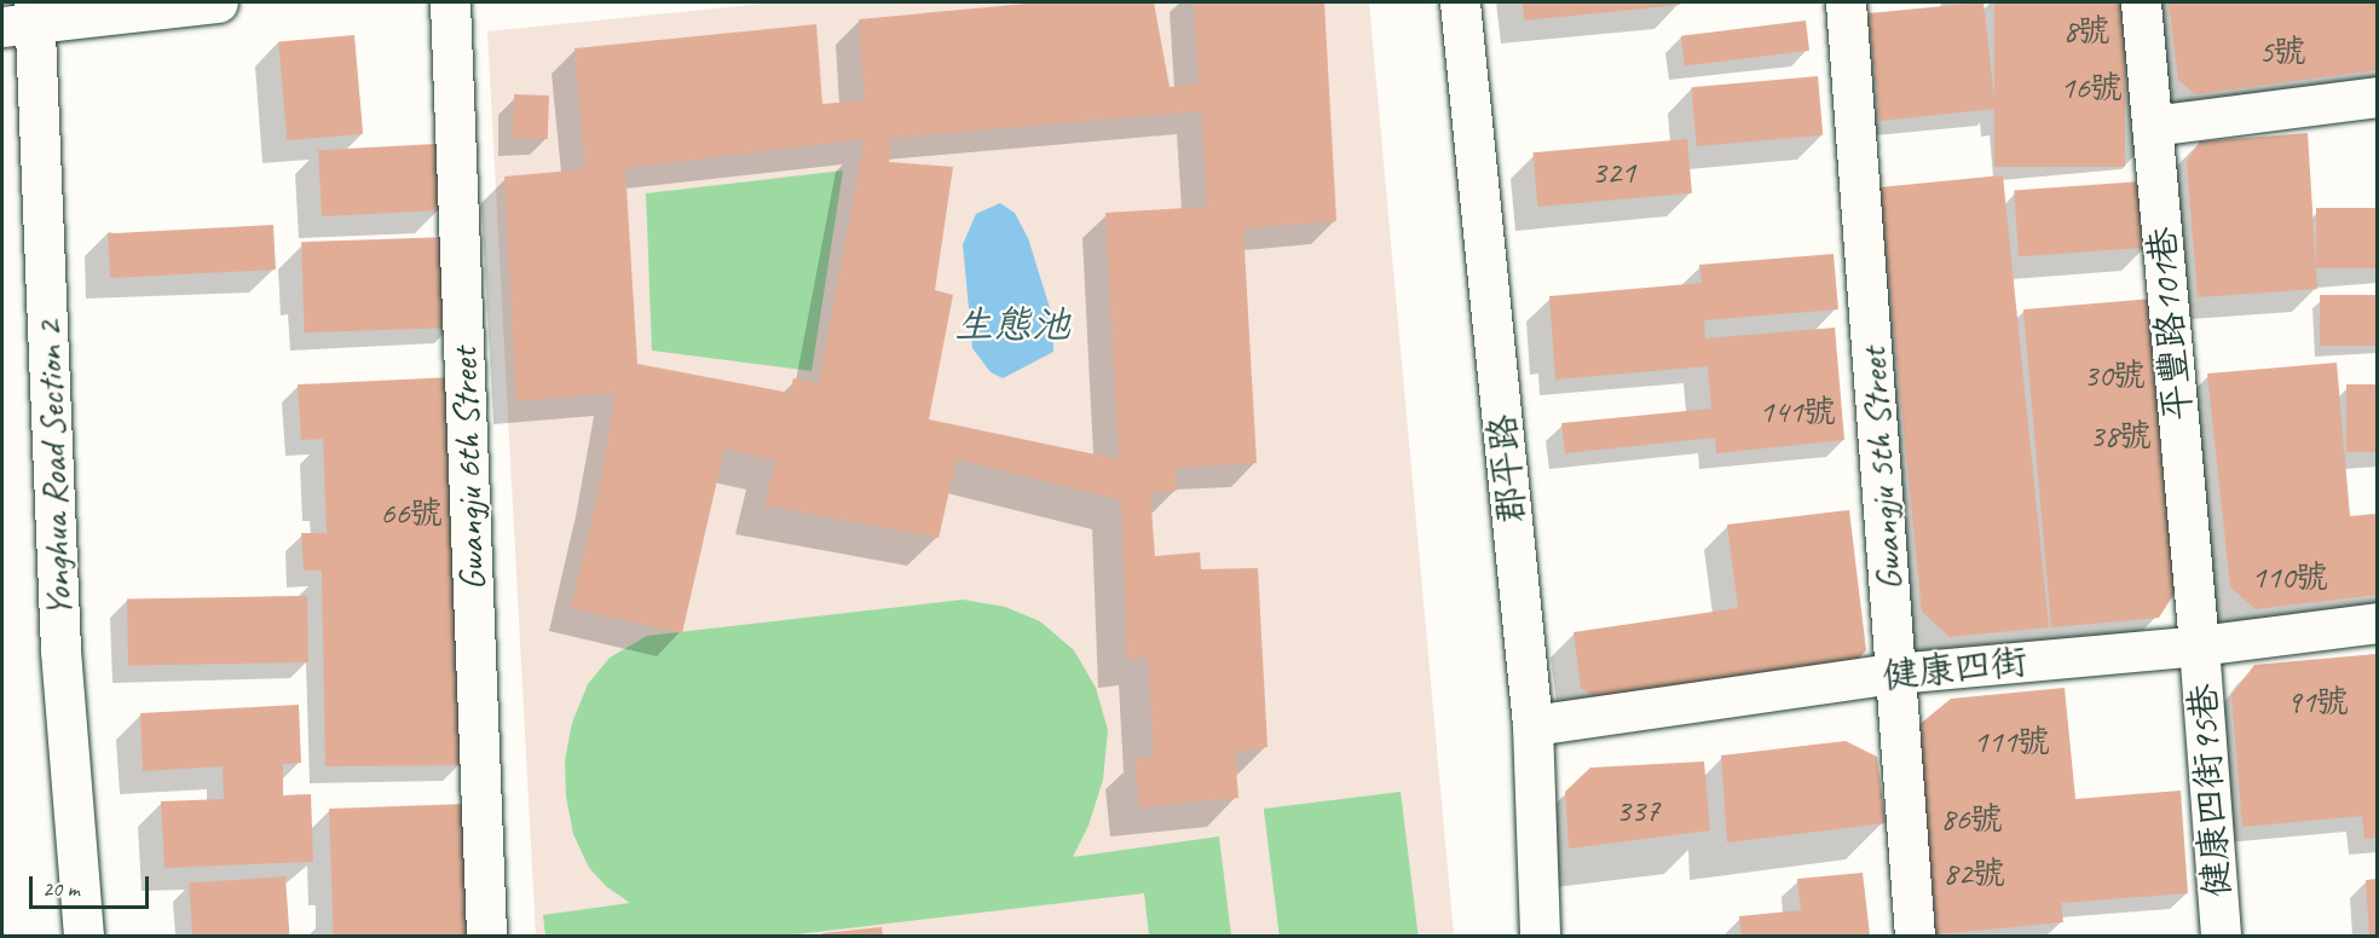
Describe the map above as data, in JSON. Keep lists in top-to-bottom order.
{
  "streets": {
    "street": [
      "平豐路101巷",
      "Yonghua Road Section 2",
      "Gwangju 6th Street",
      "郡平路",
      "Gwangju 5th Street",
      "健康四街",
      "健康四街95巷"
    ]
  },
  "crossings": [
    ["平豐路101巷", "健康四街"],
    ["平豐路101巷", "健康四街95巷"],
    ["郡平路", "健康四街"],
    ["Gwangju 5th Street", "健康四街"],
    ["健康四街", "健康四街95巷"]
  ],
  "water": ["生態池"],
  "house_numbers": [
    "8號",
    "5號",
    "16號",
    "321",
    "30號",
    "141號",
    "38號",
    "66號",
    "110號",
    "91號",
    "111號",
    "337",
    "86號",
    "82號"
  ],
  "scale_bar": "20 m"
}
